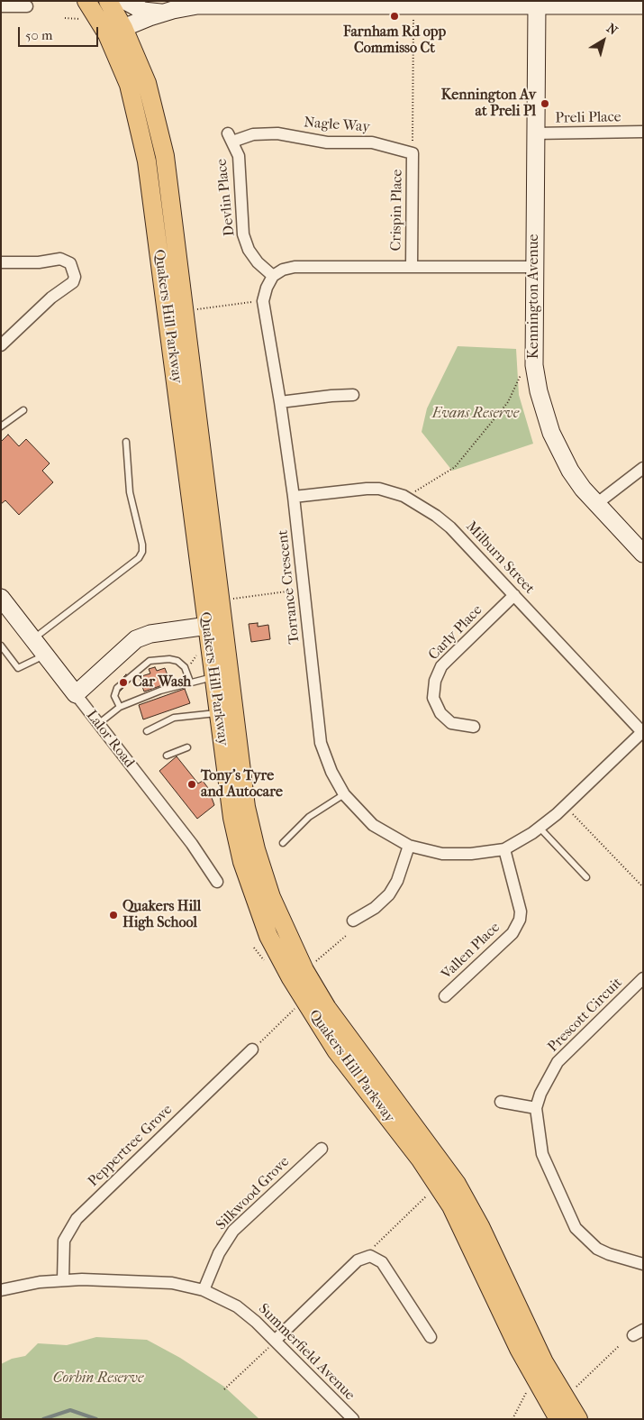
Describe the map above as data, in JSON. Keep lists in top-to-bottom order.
{
  "streets": {
    "main road": ["Quakers Hill Parkway"],
    "street": [
      "Preli Place",
      "Nagle Way",
      "Devlin Place",
      "Crispin Place",
      "Kennington Avenue",
      "Milburn Street",
      "Torrance Crescent",
      "Carly Place",
      "Lalor Road",
      "Vallen Place",
      "Prescott Circuit",
      "Peppertree Grove",
      "Silkwood Grove",
      "Summerfield Avenue"
    ]
  },
  "crossings": [
    ["Preli Place", "Kennington Avenue"],
    ["Nagle Way", "Devlin Place"],
    ["Nagle Way", "Crispin Place"],
    ["Devlin Place", "Torrance Crescent"],
    ["Milburn Street", "Torrance Crescent"],
    ["Milburn Street", "Carly Place"],
    ["Torrance Crescent", "Vallen Place"],
    ["Peppertree Grove", "Summerfield Avenue"],
    ["Silkwood Grove", "Summerfield Avenue"]
  ],
  "parks": ["Evans Reserve", "Corbin Reserve"],
  "places": [
    "Farnham Rd opp Commisso Ct",
    "Kennington Av at Preli Pl",
    "Car Wash",
    "Tony's Tyre and Autocare",
    "Quakers Hill High School"
  ],
  "scale_bar": "50 m",
  "north": "top right"
}
